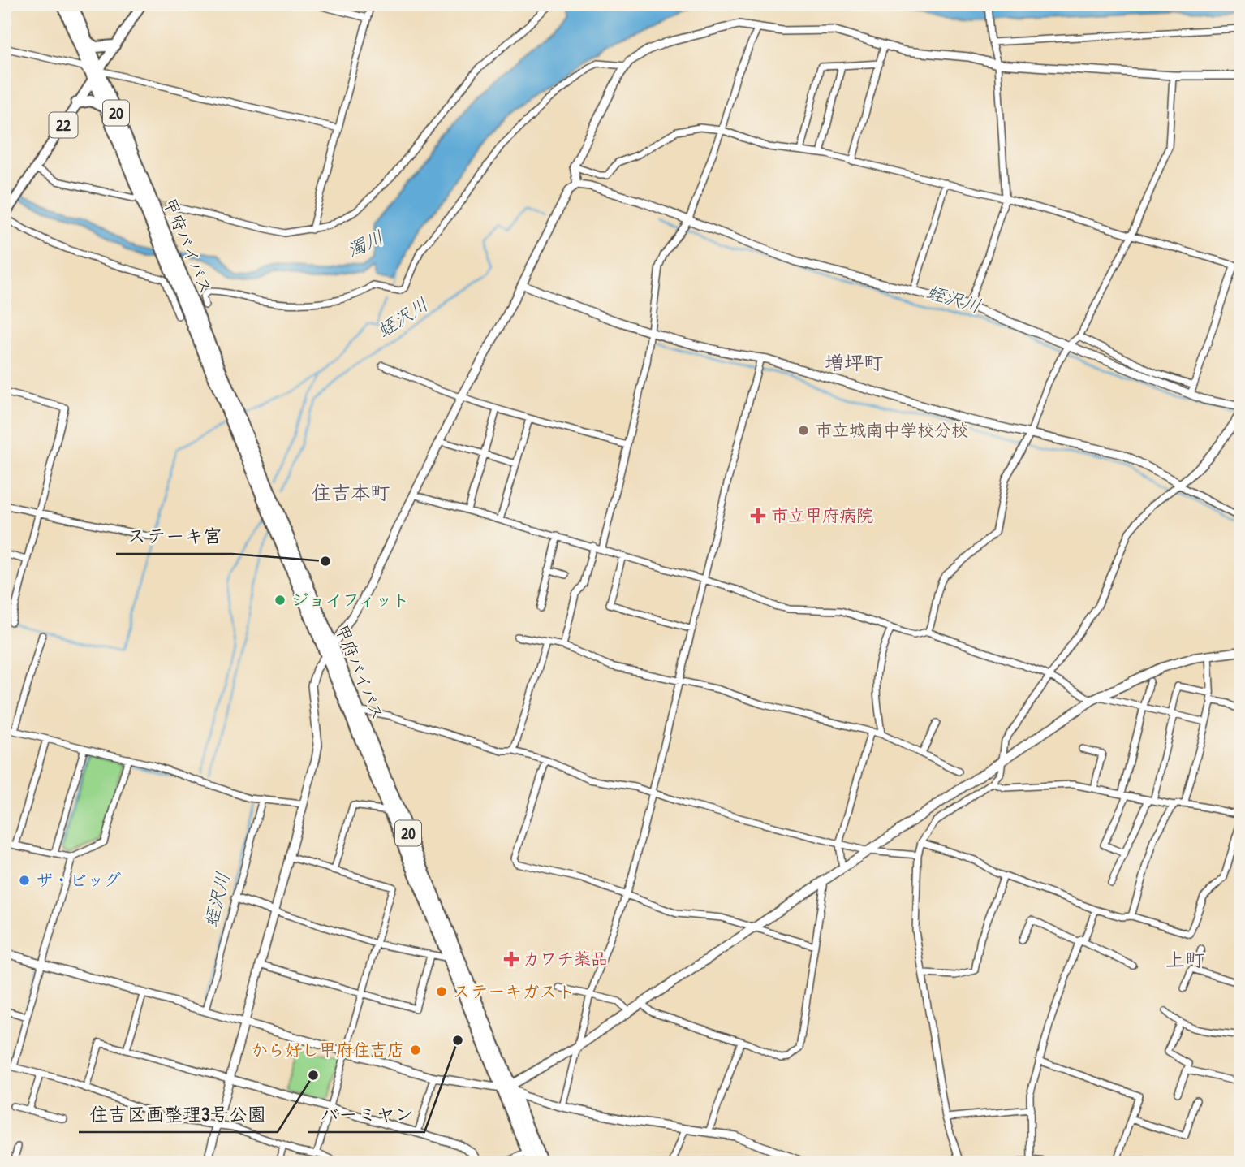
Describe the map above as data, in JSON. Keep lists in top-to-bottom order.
{
  "streets": {
    "highway": ["20", "甲府バイパス"],
    "main road": ["22"]
  },
  "crossings": [
    ["22", "甲府バイパス"]
  ],
  "districts": ["増坪町", "住吉本町", "上町"],
  "water": ["濁川", "蛭沢川"],
  "places": {
    "other": [
      "市立城南中学校分校",
      "ステーキ宮",
      "ジョイフィット",
      "ザ・ビッグ",
      "ステーキガスト",
      "バーミヤン",
      "から好し甲府住吉店",
      "住吉区画整理3号公園"
    ],
    "health": ["市立甲府病院", "カワチ薬品"]
  }
}
